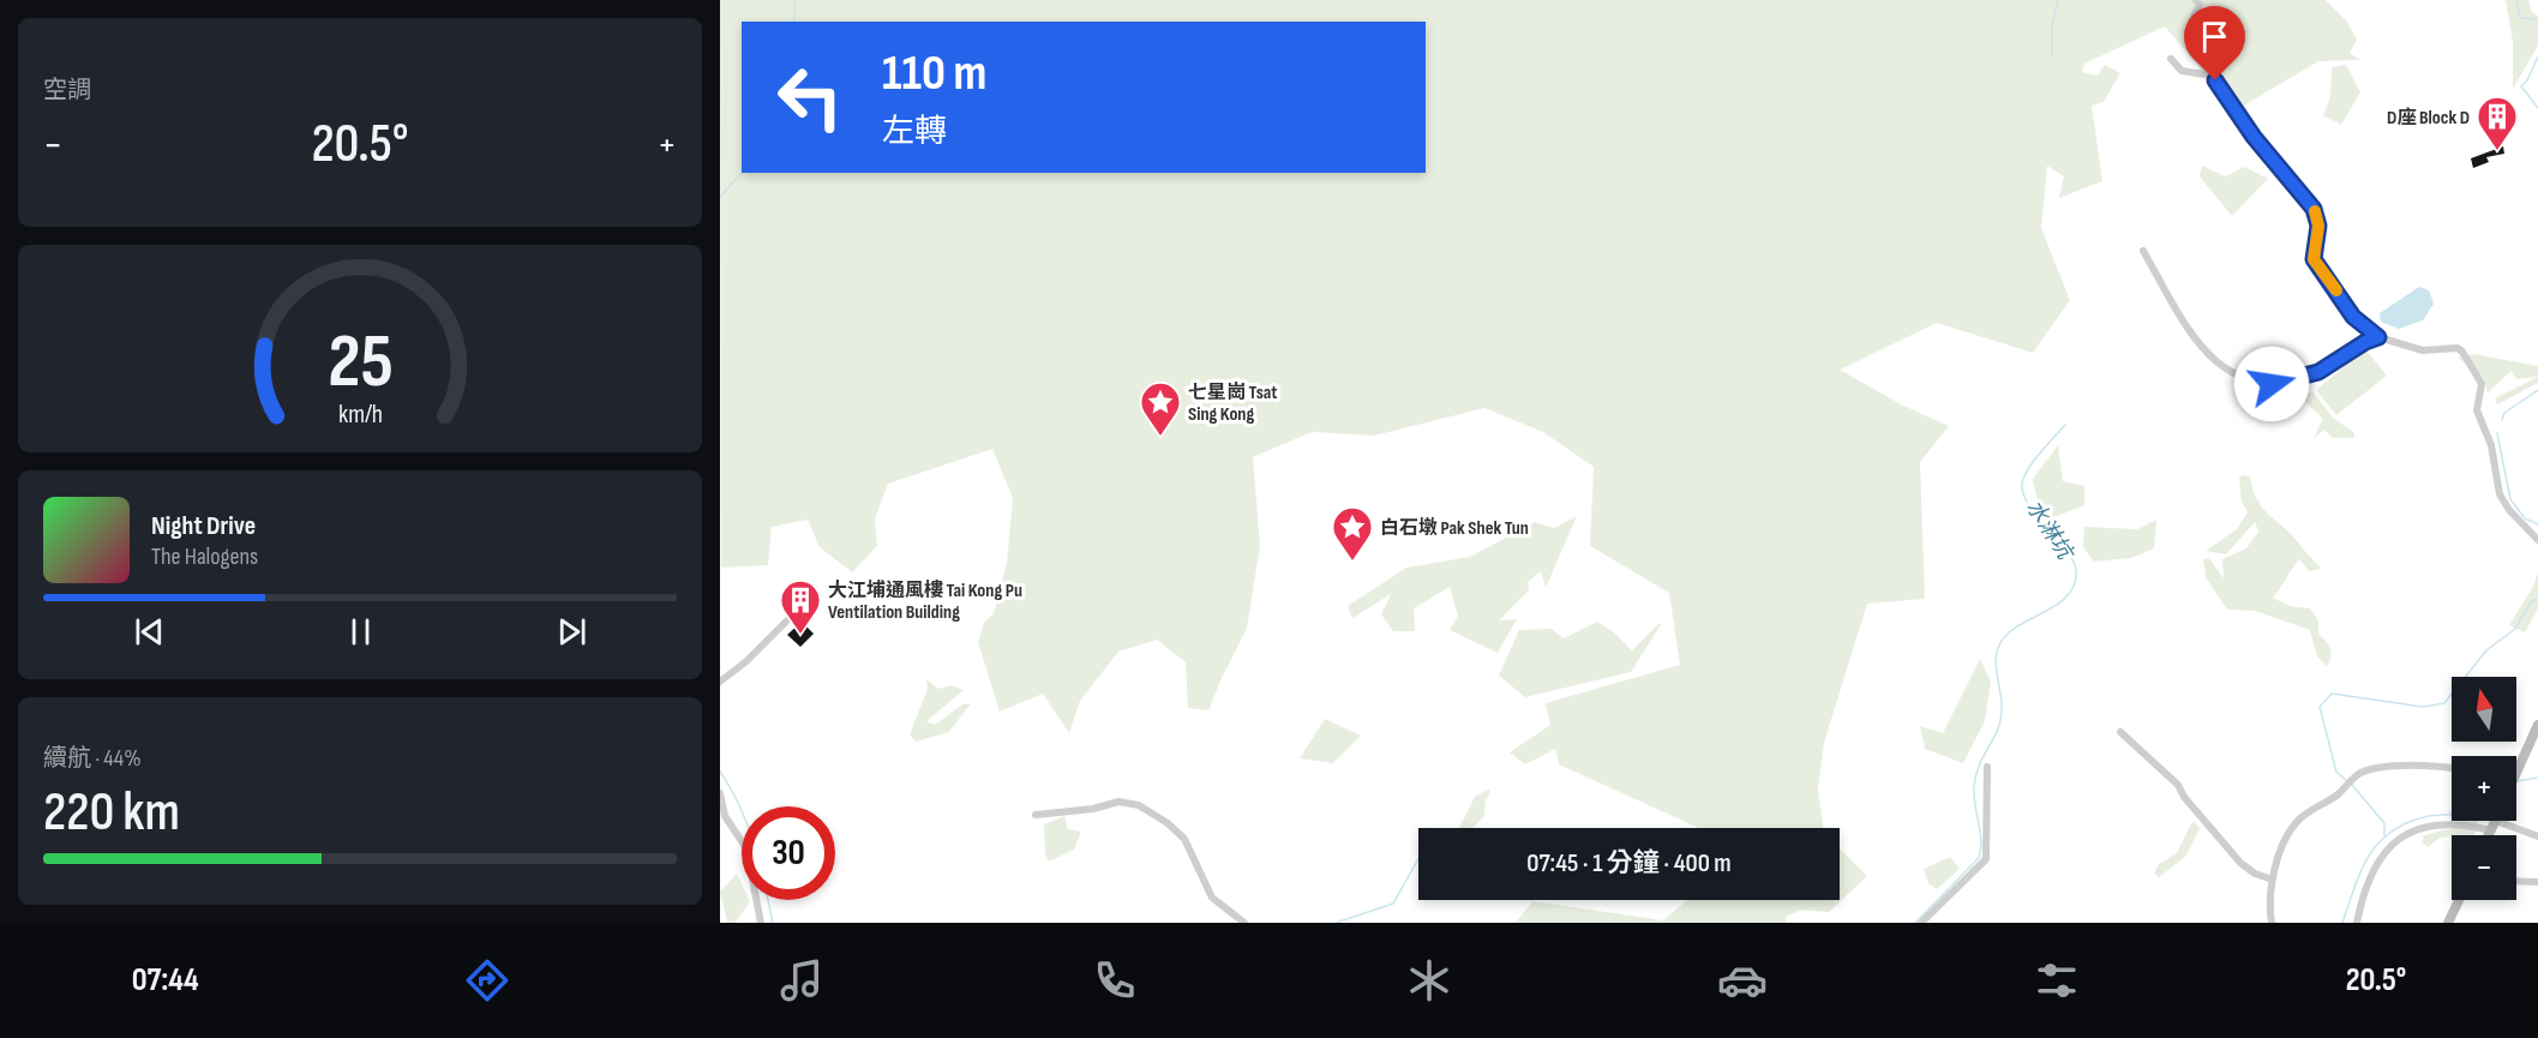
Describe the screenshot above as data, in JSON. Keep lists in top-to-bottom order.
{
  "water": ["水淋坑"],
  "places": {
    "building": ["D座 Block D", "大江埔通風樓 Tai Kong Pu Ventilation Building"],
    "place": ["七星崗 Tsat Sing Kong", "白石墩 Pak Shek Tun"]
  },
  "north": "top",
  "page": {
    "tile": [
      "空調",
      ["續航 · 44%", "220 km"]
    ],
    "turn": ["110 m", "左轉"],
    "heat": ["−", "20.5°", "+"],
    "song": ["Night Drive", "The Halogens"],
    "map_buttons": ["+", "−"],
    "limit": "30",
    "trip": "07:45 · 1 分鐘 · 400 m",
    "tabs": ["07:44", "20.5°"],
    "gauge": ["25", "km/h"]
  }
}
